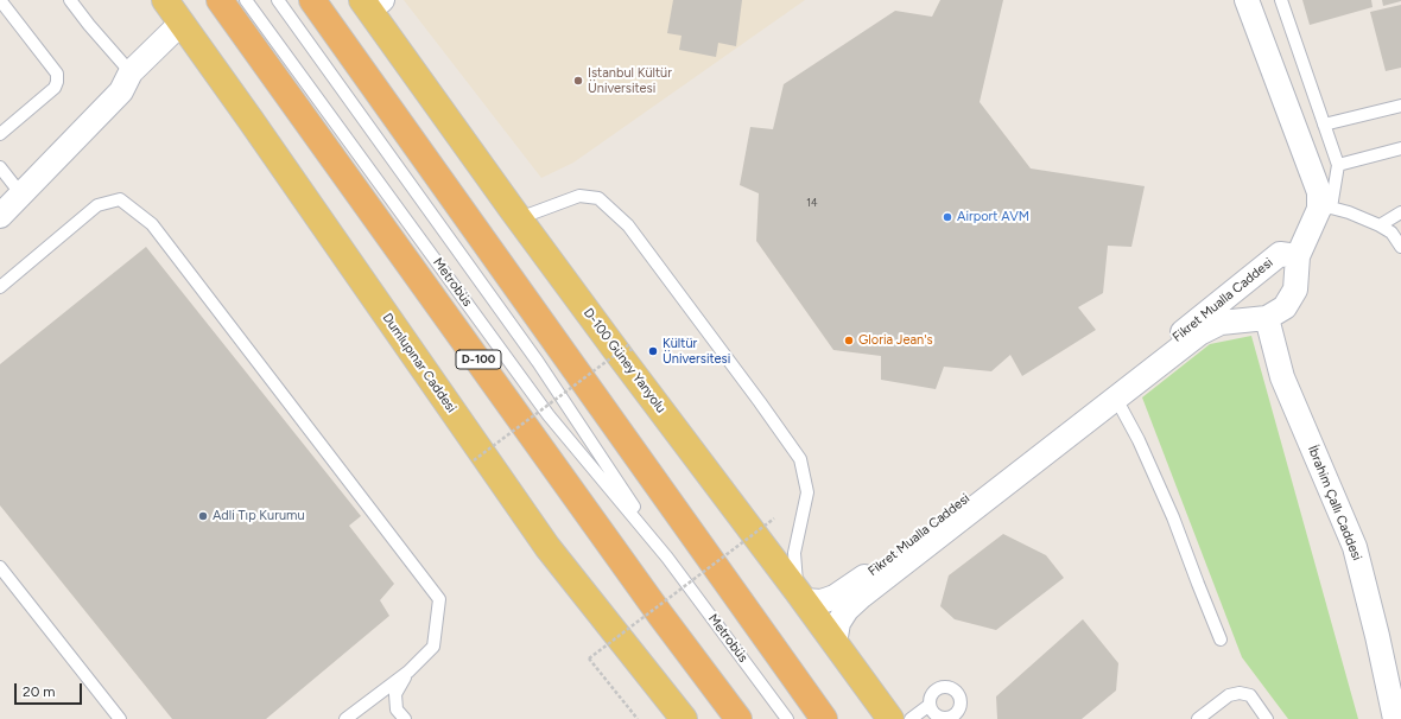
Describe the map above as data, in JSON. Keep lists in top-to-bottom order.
{
  "streets": {
    "highway": ["D-100"],
    "main road": ["D-100 Güney Yanyolu", "Dumlupınar Caddesi"],
    "street": ["Fikret Mualla Caddesi", "İbrahim Çallı Caddesi"],
    "lane": ["Metrobüs"]
  },
  "crossings": [
    ["Fikret Mualla Caddesi", "D-100 Güney Yanyolu"],
    ["Fikret Mualla Caddesi", "İbrahim Çallı Caddesi"]
  ],
  "places": [
    "Istanbul Kültür Üniversitesi",
    "Airport AVM",
    "Gloria Jean's",
    "Kültür Üniversitesi",
    "Adli Tıp Kurumu"
  ],
  "house_numbers": ["14"],
  "scale_bar": "20 m"
}
